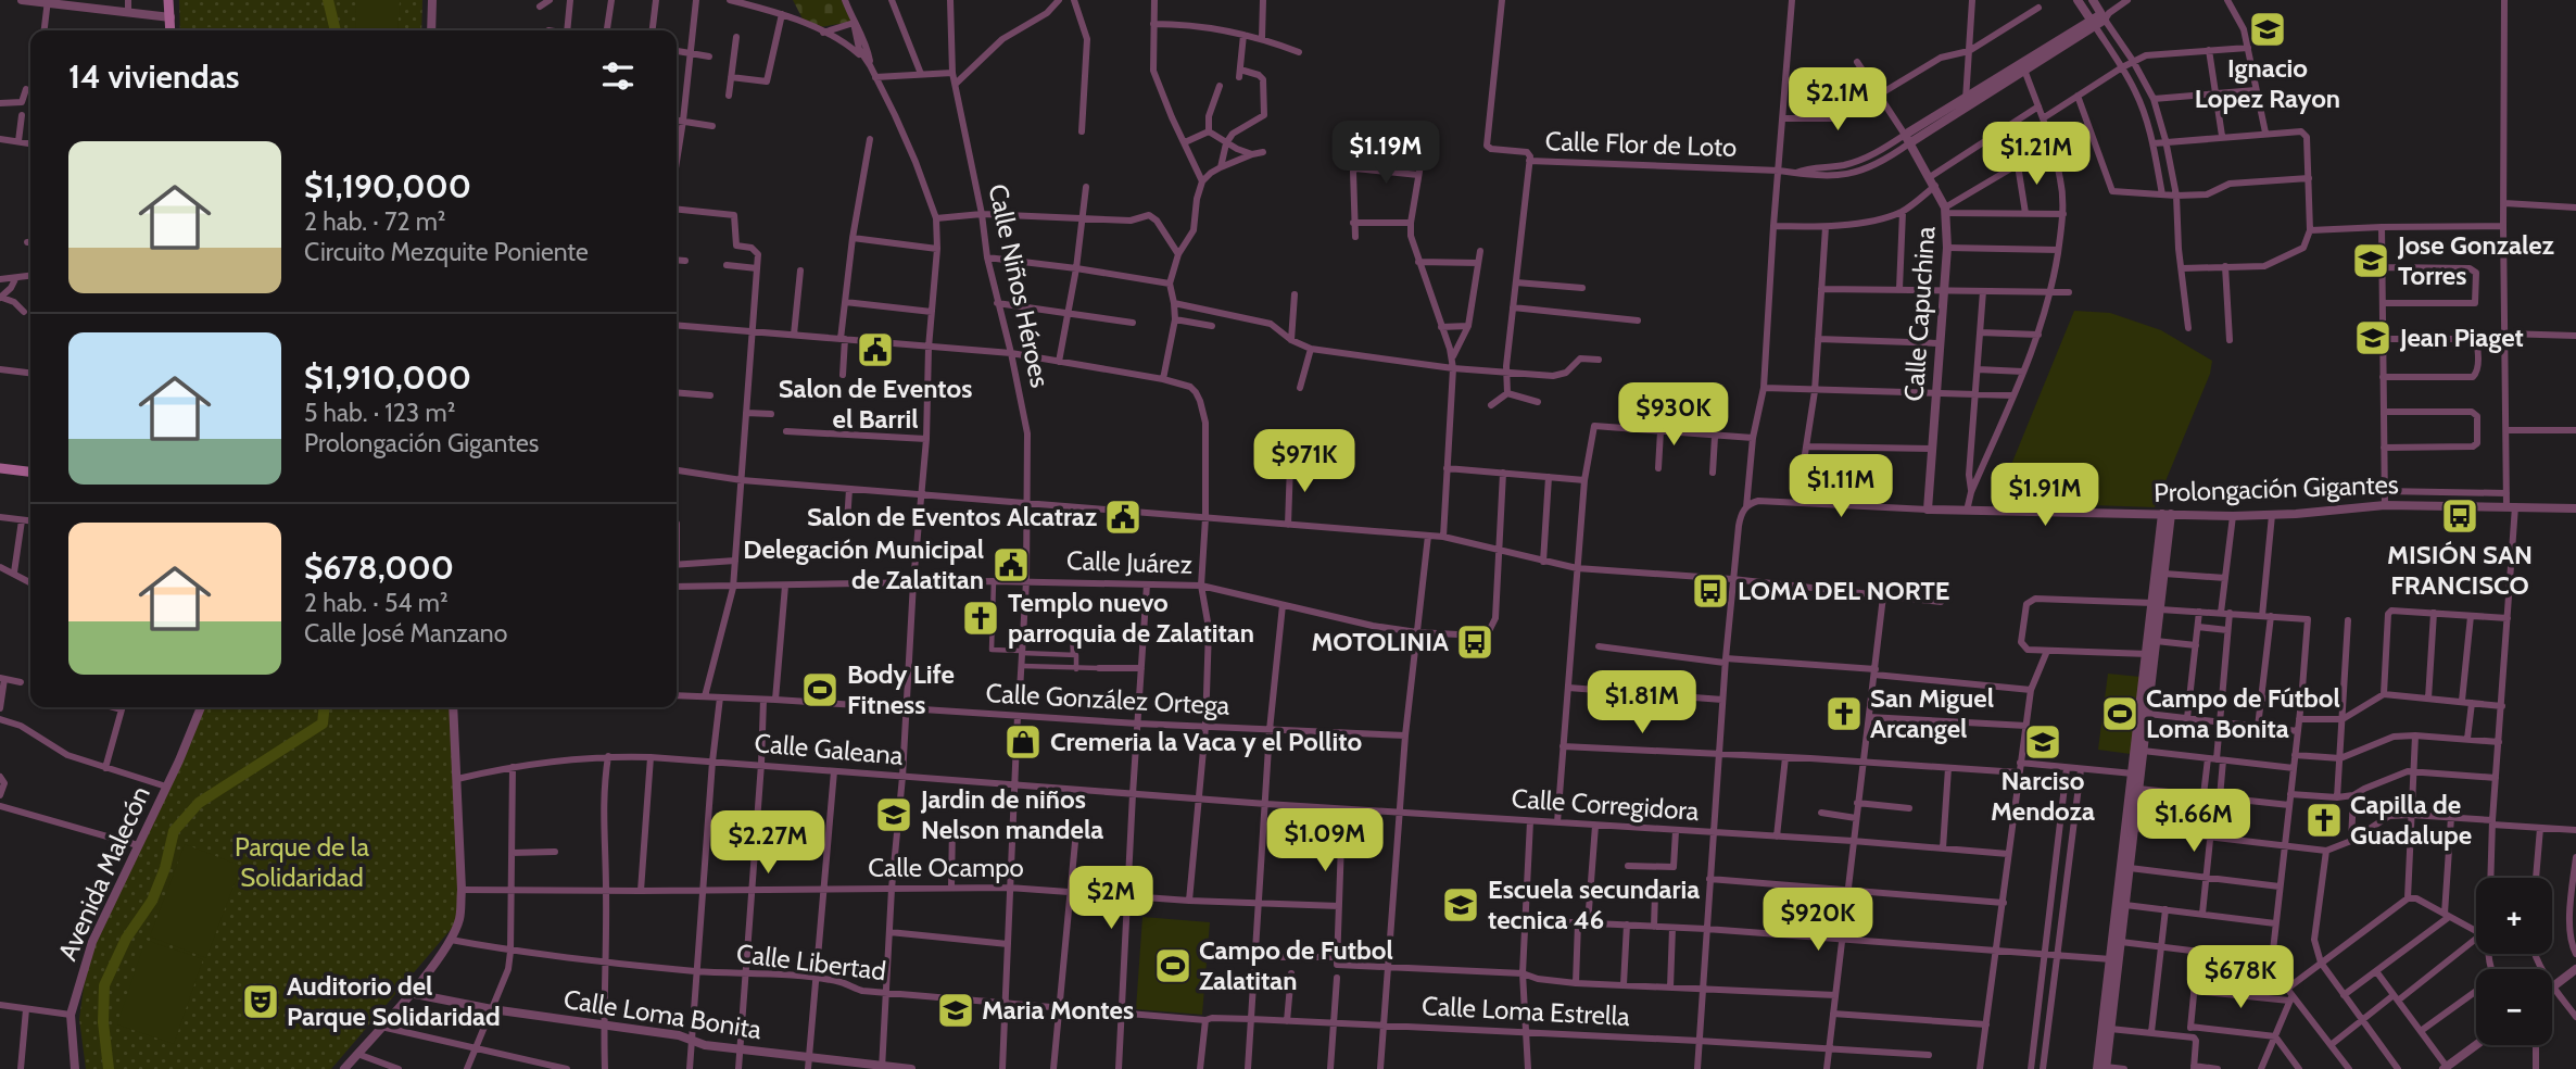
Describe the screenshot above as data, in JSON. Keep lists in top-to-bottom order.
{
  "streets": {
    "street": [
      "Calle Flor de Loto",
      "Calle Niños Héroes",
      "Calle Capuchina",
      "Prolongación Gigantes",
      "Calle Juárez",
      "Calle González Ortega",
      "Calle Galeana",
      "Calle Corregidora",
      "Calle Ocampo",
      "Avenida Malecón",
      "Calle Libertad",
      "Calle Loma Estrella",
      "Calle Loma Bonita"
    ]
  },
  "crossings": [
    ["Calle Flor de Loto", "Calle Capuchina"],
    ["Calle Niños Héroes", "Calle Juárez"],
    ["Calle Capuchina", "Prolongación Gigantes"],
    ["Calle Galeana", "Calle Corregidora"],
    ["Calle Libertad", "Calle Loma Estrella"]
  ],
  "parks": ["Parque de la Solidaridad"],
  "places": {
    "school or university": [
      "Ignacio Lopez Rayon",
      "Jose Gonzalez Torres",
      "Jean Piaget",
      "Narciso Mendoza",
      "Jardin de niños Nelson mandela",
      "Escuela secundaria tecnica 46",
      "Maria Montes"
    ],
    "public building": ["Salon de Eventos el Barril", "Salon de Eventos Alcatraz", "Delegación Municipal de Zalatitan"],
    "bus stop": ["MISIÓN SAN FRANCISCO", "LOMA DEL NORTE", "MOTOLINIA"],
    "church": ["Templo nuevo parroquia de Zalatitan", "San Miguel Arcangel", "Capilla de Guadalupe"],
    "sports": ["Body Life Fitness", "Campo de Fútbol Loma Bonita", "Campo de Futbol Zalatitan"],
    "shop": ["Cremeria la Vaca y el Pollito"],
    "theatre": ["Auditorio del Parque Solidaridad"]
  },
  "page": {
    "heading": "14 viviendas",
    "price": [
      "$2.1M",
      "$1.19M",
      "$1.21M",
      "$930K",
      "$971K",
      "$1.11M",
      "$1.91M",
      "$1.81M",
      "$1.66M",
      "$1.09M",
      "$2.27M",
      "$2M",
      "$920K",
      "$678K"
    ],
    "list": [
      {
        "name": "$1,190,000",
        "note": "2 hab. · 72 m² · Circuito Mezquite Poniente"
      },
      {
        "name": "$1,910,000",
        "note": "5 hab. · 123 m² · Prolongación Gigantes"
      },
      {
        "name": "$678,000",
        "note": "2 hab. · 54 m² · Calle José Manzano"
      }
    ],
    "map_buttons": ["+", "−"]
  }
}
